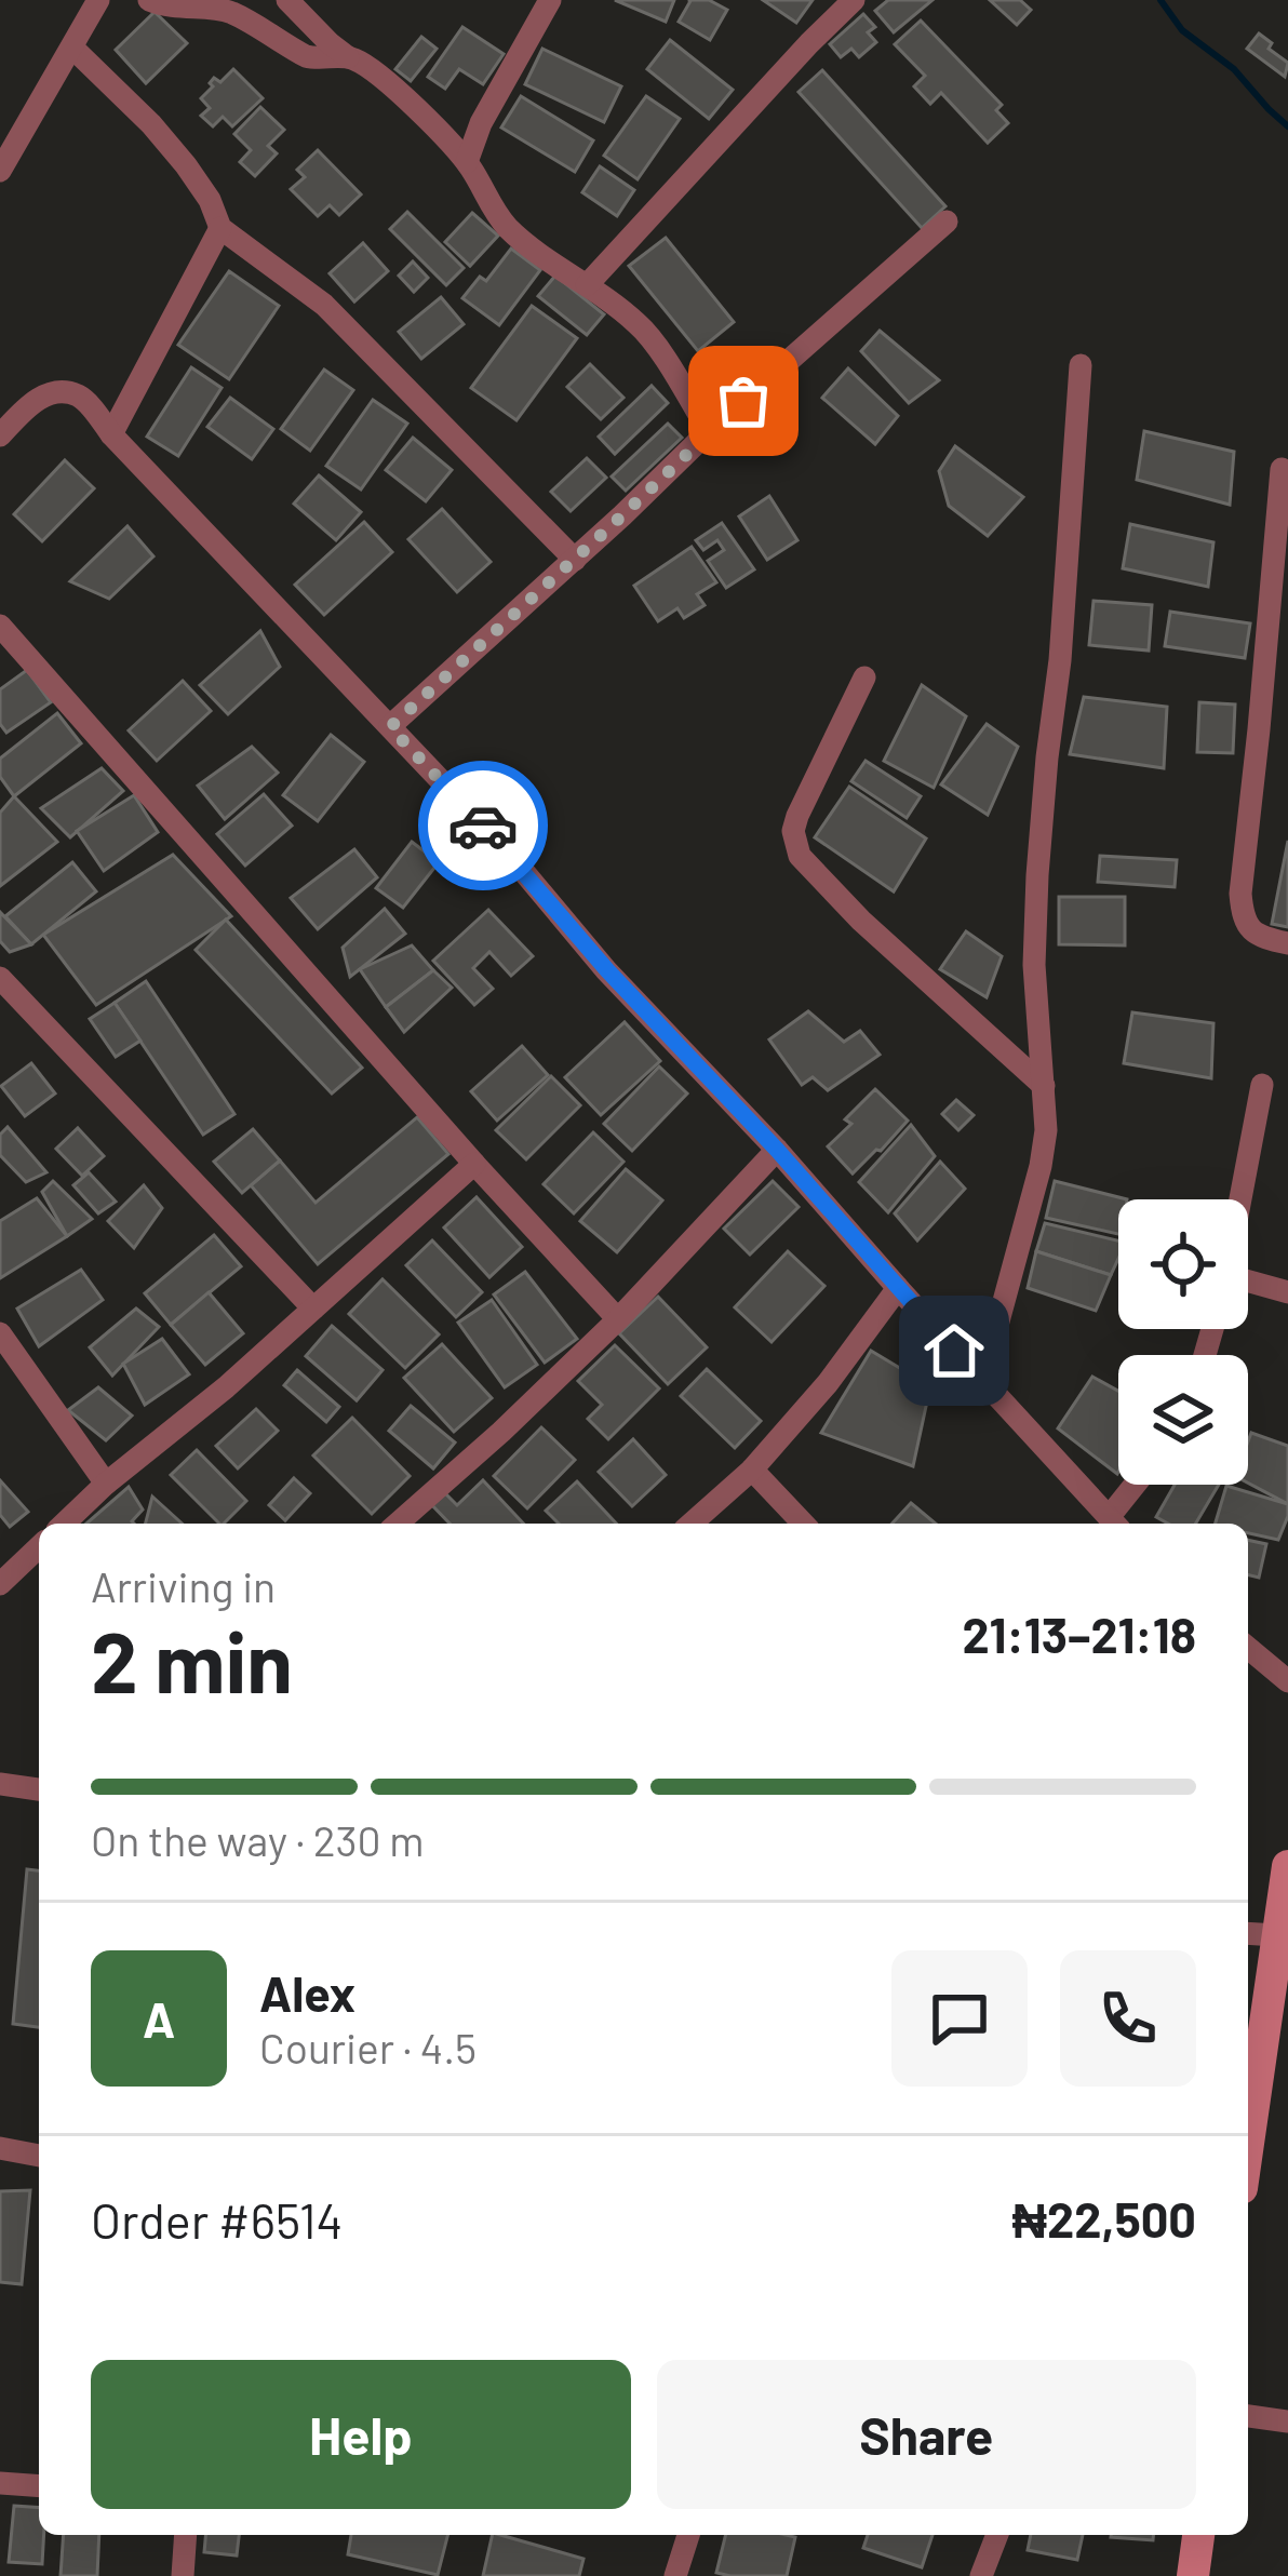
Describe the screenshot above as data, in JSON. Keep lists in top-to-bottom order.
{
  "page": {
    "heading": ["2 min", "Arriving in", "21:13–21:18"],
    "panel": [
      "Alex",
      "Courier · 4.5",
      "Order #6514",
      "₦22,500"
    ],
    "bar": "On the way · 230 m",
    "round": "A",
    "buttons": ["Help", "Share"]
  }
}
